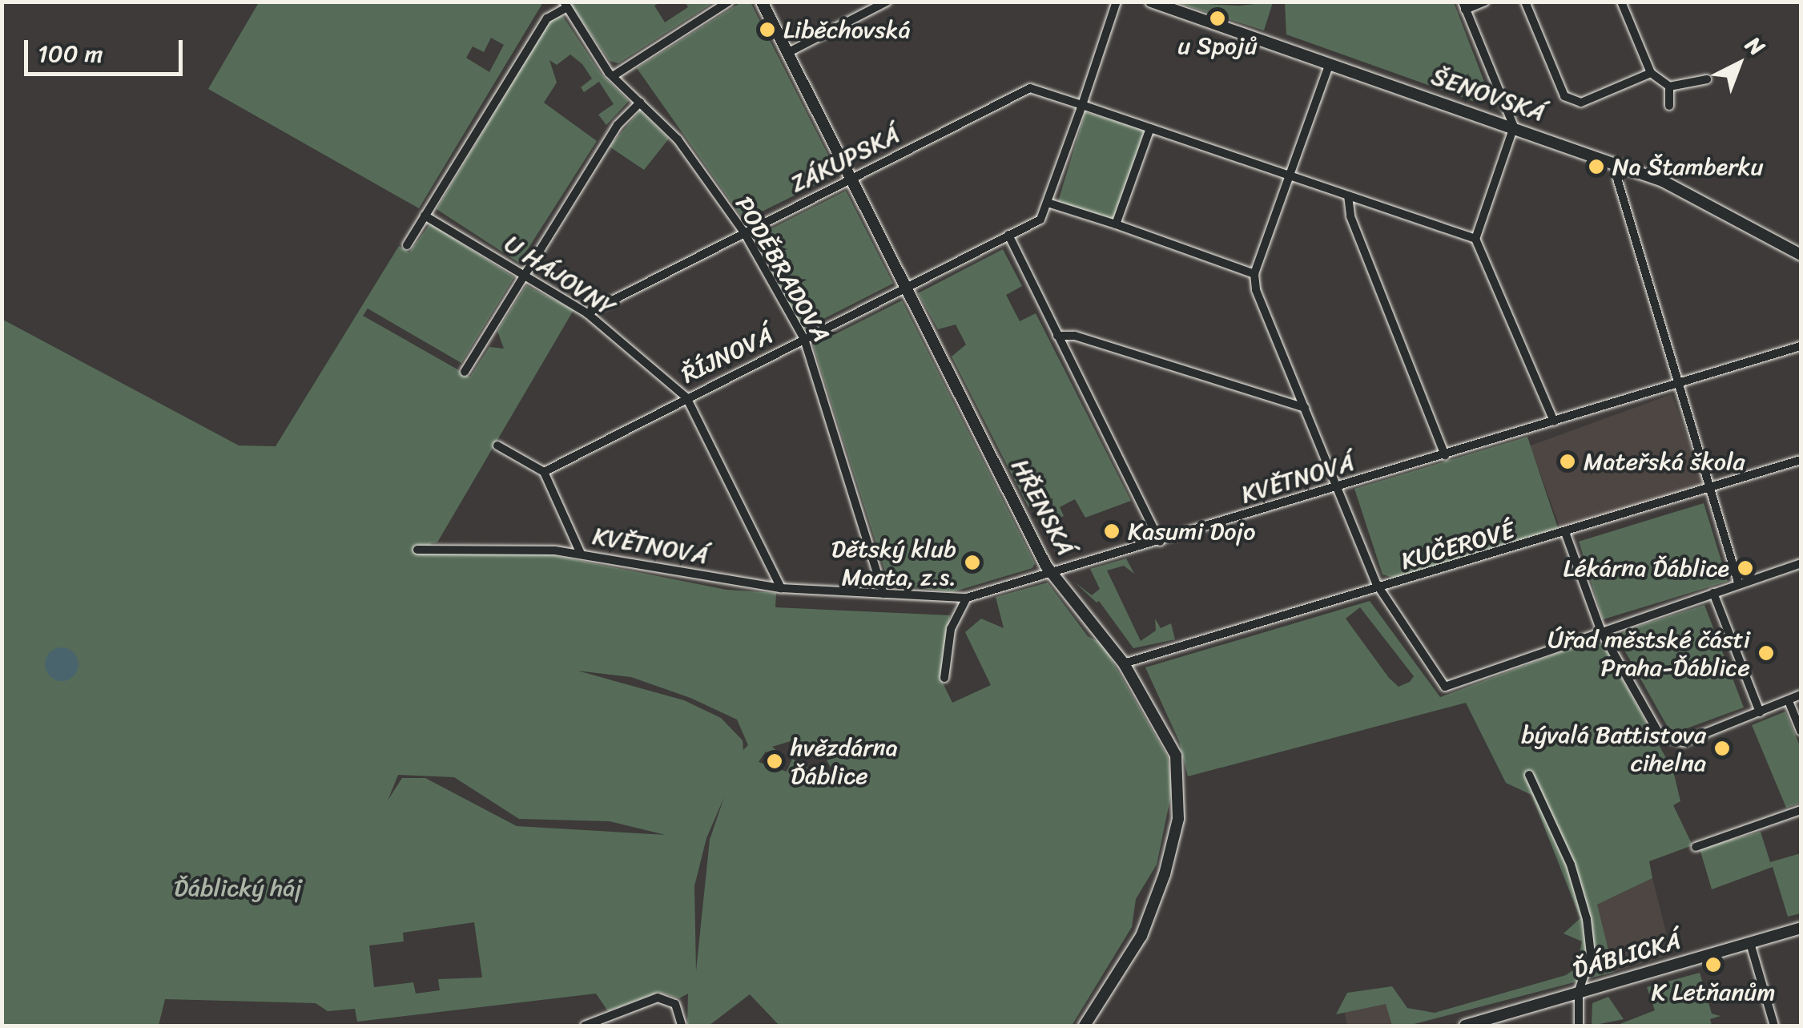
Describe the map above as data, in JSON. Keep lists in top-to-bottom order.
{
  "streets": {
    "street": [
      "ŠENOVSKÁ",
      "ZÁKUPSKÁ",
      "PODĚBRADOVA",
      "U HÁJOVNY",
      "ŘÍJNOVÁ",
      "KVĚTNOVÁ",
      "HŘENSKÁ",
      "KUČEROVÉ",
      "ĎÁBLICKÁ"
    ]
  },
  "crossings": [
    ["ZÁKUPSKÁ", "PODĚBRADOVA"],
    ["ZÁKUPSKÁ", "U HÁJOVNY"],
    ["ZÁKUPSKÁ", "HŘENSKÁ"],
    ["PODĚBRADOVA", "ŘÍJNOVÁ"],
    ["PODĚBRADOVA", "KVĚTNOVÁ"],
    ["U HÁJOVNY", "ŘÍJNOVÁ"],
    ["U HÁJOVNY", "KVĚTNOVÁ"],
    ["ŘÍJNOVÁ", "HŘENSKÁ"],
    ["KVĚTNOVÁ", "HŘENSKÁ"],
    ["HŘENSKÁ", "KUČEROVÉ"]
  ],
  "parks": ["Ďáblický háj"],
  "places": [
    "u Spojů",
    "Liběchovská",
    "Na Štamberku",
    "Mateřská škola",
    "Kasumi Dojo",
    "Dětský klub Maata, z.s.",
    "Lékárna Ďáblice",
    "Úřad městské části Praha-Ďáblice",
    "bývalá Battistova cihelna",
    "hvězdárna Ďáblice",
    "K Letňanům"
  ],
  "scale_bar": "100 m",
  "north": "top right"
}
